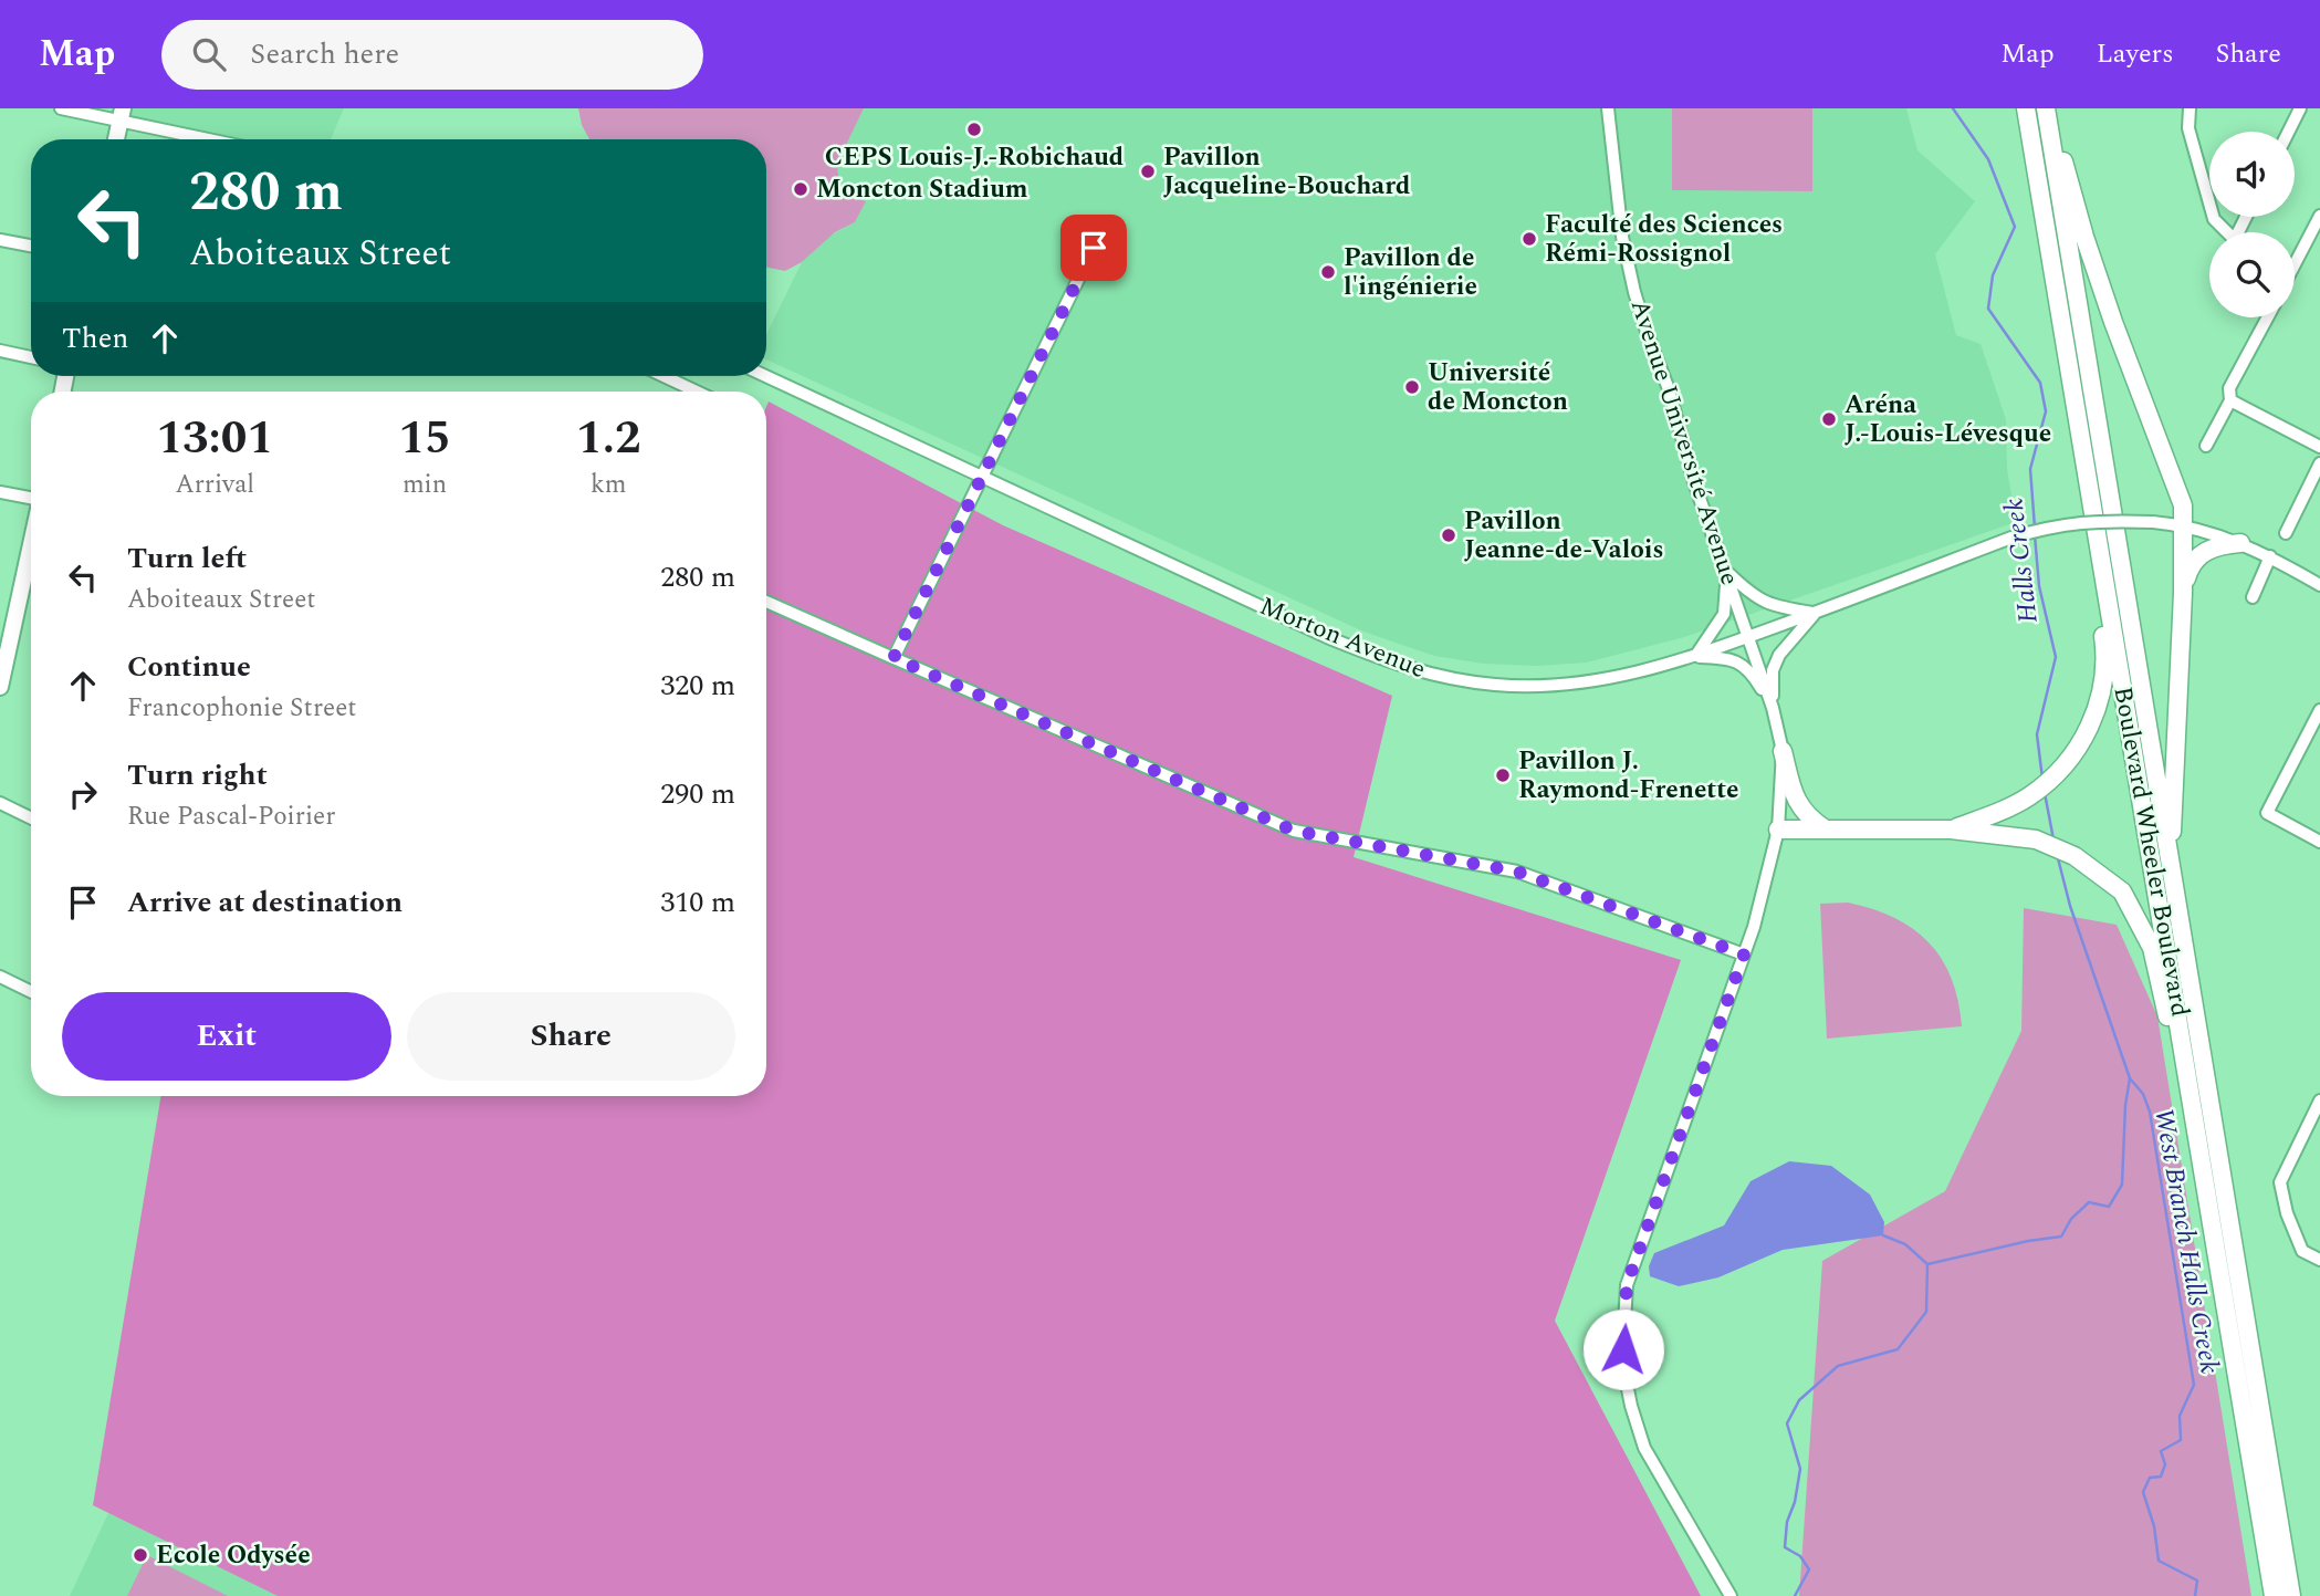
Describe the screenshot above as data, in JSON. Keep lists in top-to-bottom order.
{
  "streets": {
    "highway": ["Boulevard Wheeler Boulevard"],
    "street": ["Avenue Université Avenue", "Morton Avenue"]
  },
  "crossings": [
    ["Avenue Université Avenue", "Morton Avenue"]
  ],
  "water": ["Halls Creek", "West Branch Halls Creek"],
  "places": [
    "CEPS Louis-J.-Robichaud",
    "Pavillon Jacqueline-Bouchard",
    "Moncton Stadium",
    "Faculté des Sciences Rémi-Rossignol",
    "Pavillon de l'ingénierie",
    "Université de Moncton",
    "Aréna J.-Louis-Lévesque",
    "Pavillon Jeanne-de-Valois",
    "Pavillon J. Raymond-Frenette",
    "Ecole Odysée"
  ],
  "page": {
    "header": "Map",
    "search": "Search here",
    "nav": ["Map", "Layers", "Share"],
    "turn": ["280 m", "Aboiteaux Street"],
    "then": "Then",
    "eta": [
      "13:01",
      "Arrival",
      "15",
      "min",
      "1.2",
      "km"
    ],
    "list": [
      {
        "name": "Turn left",
        "note": "Aboiteaux Street",
        "value": "280 m"
      },
      {
        "name": "Continue",
        "note": "Francophonie Street",
        "value": "320 m"
      },
      {
        "name": "Turn right",
        "note": "Rue Pascal-Poirier",
        "value": "290 m"
      },
      {
        "name": "Arrive at destination",
        "value": "310 m"
      }
    ],
    "buttons": ["Exit", "Share"]
  }
}
